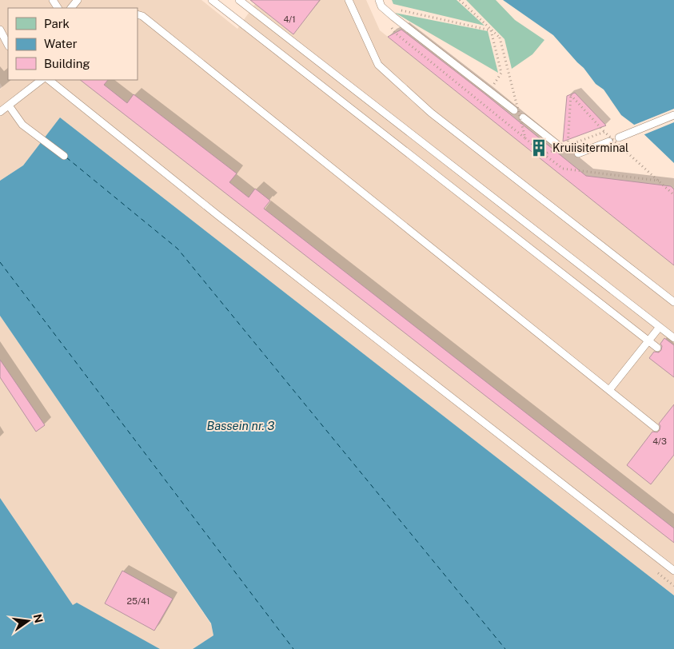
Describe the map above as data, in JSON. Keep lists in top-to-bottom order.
{
  "water": ["Bassein nr. 3"],
  "places": {
    "building": ["Kruiisiterminal"]
  },
  "house_numbers": ["4/1", "4/3", "25/41"],
  "legend": ["Park", "Water", "Building"],
  "north": "right"
}
